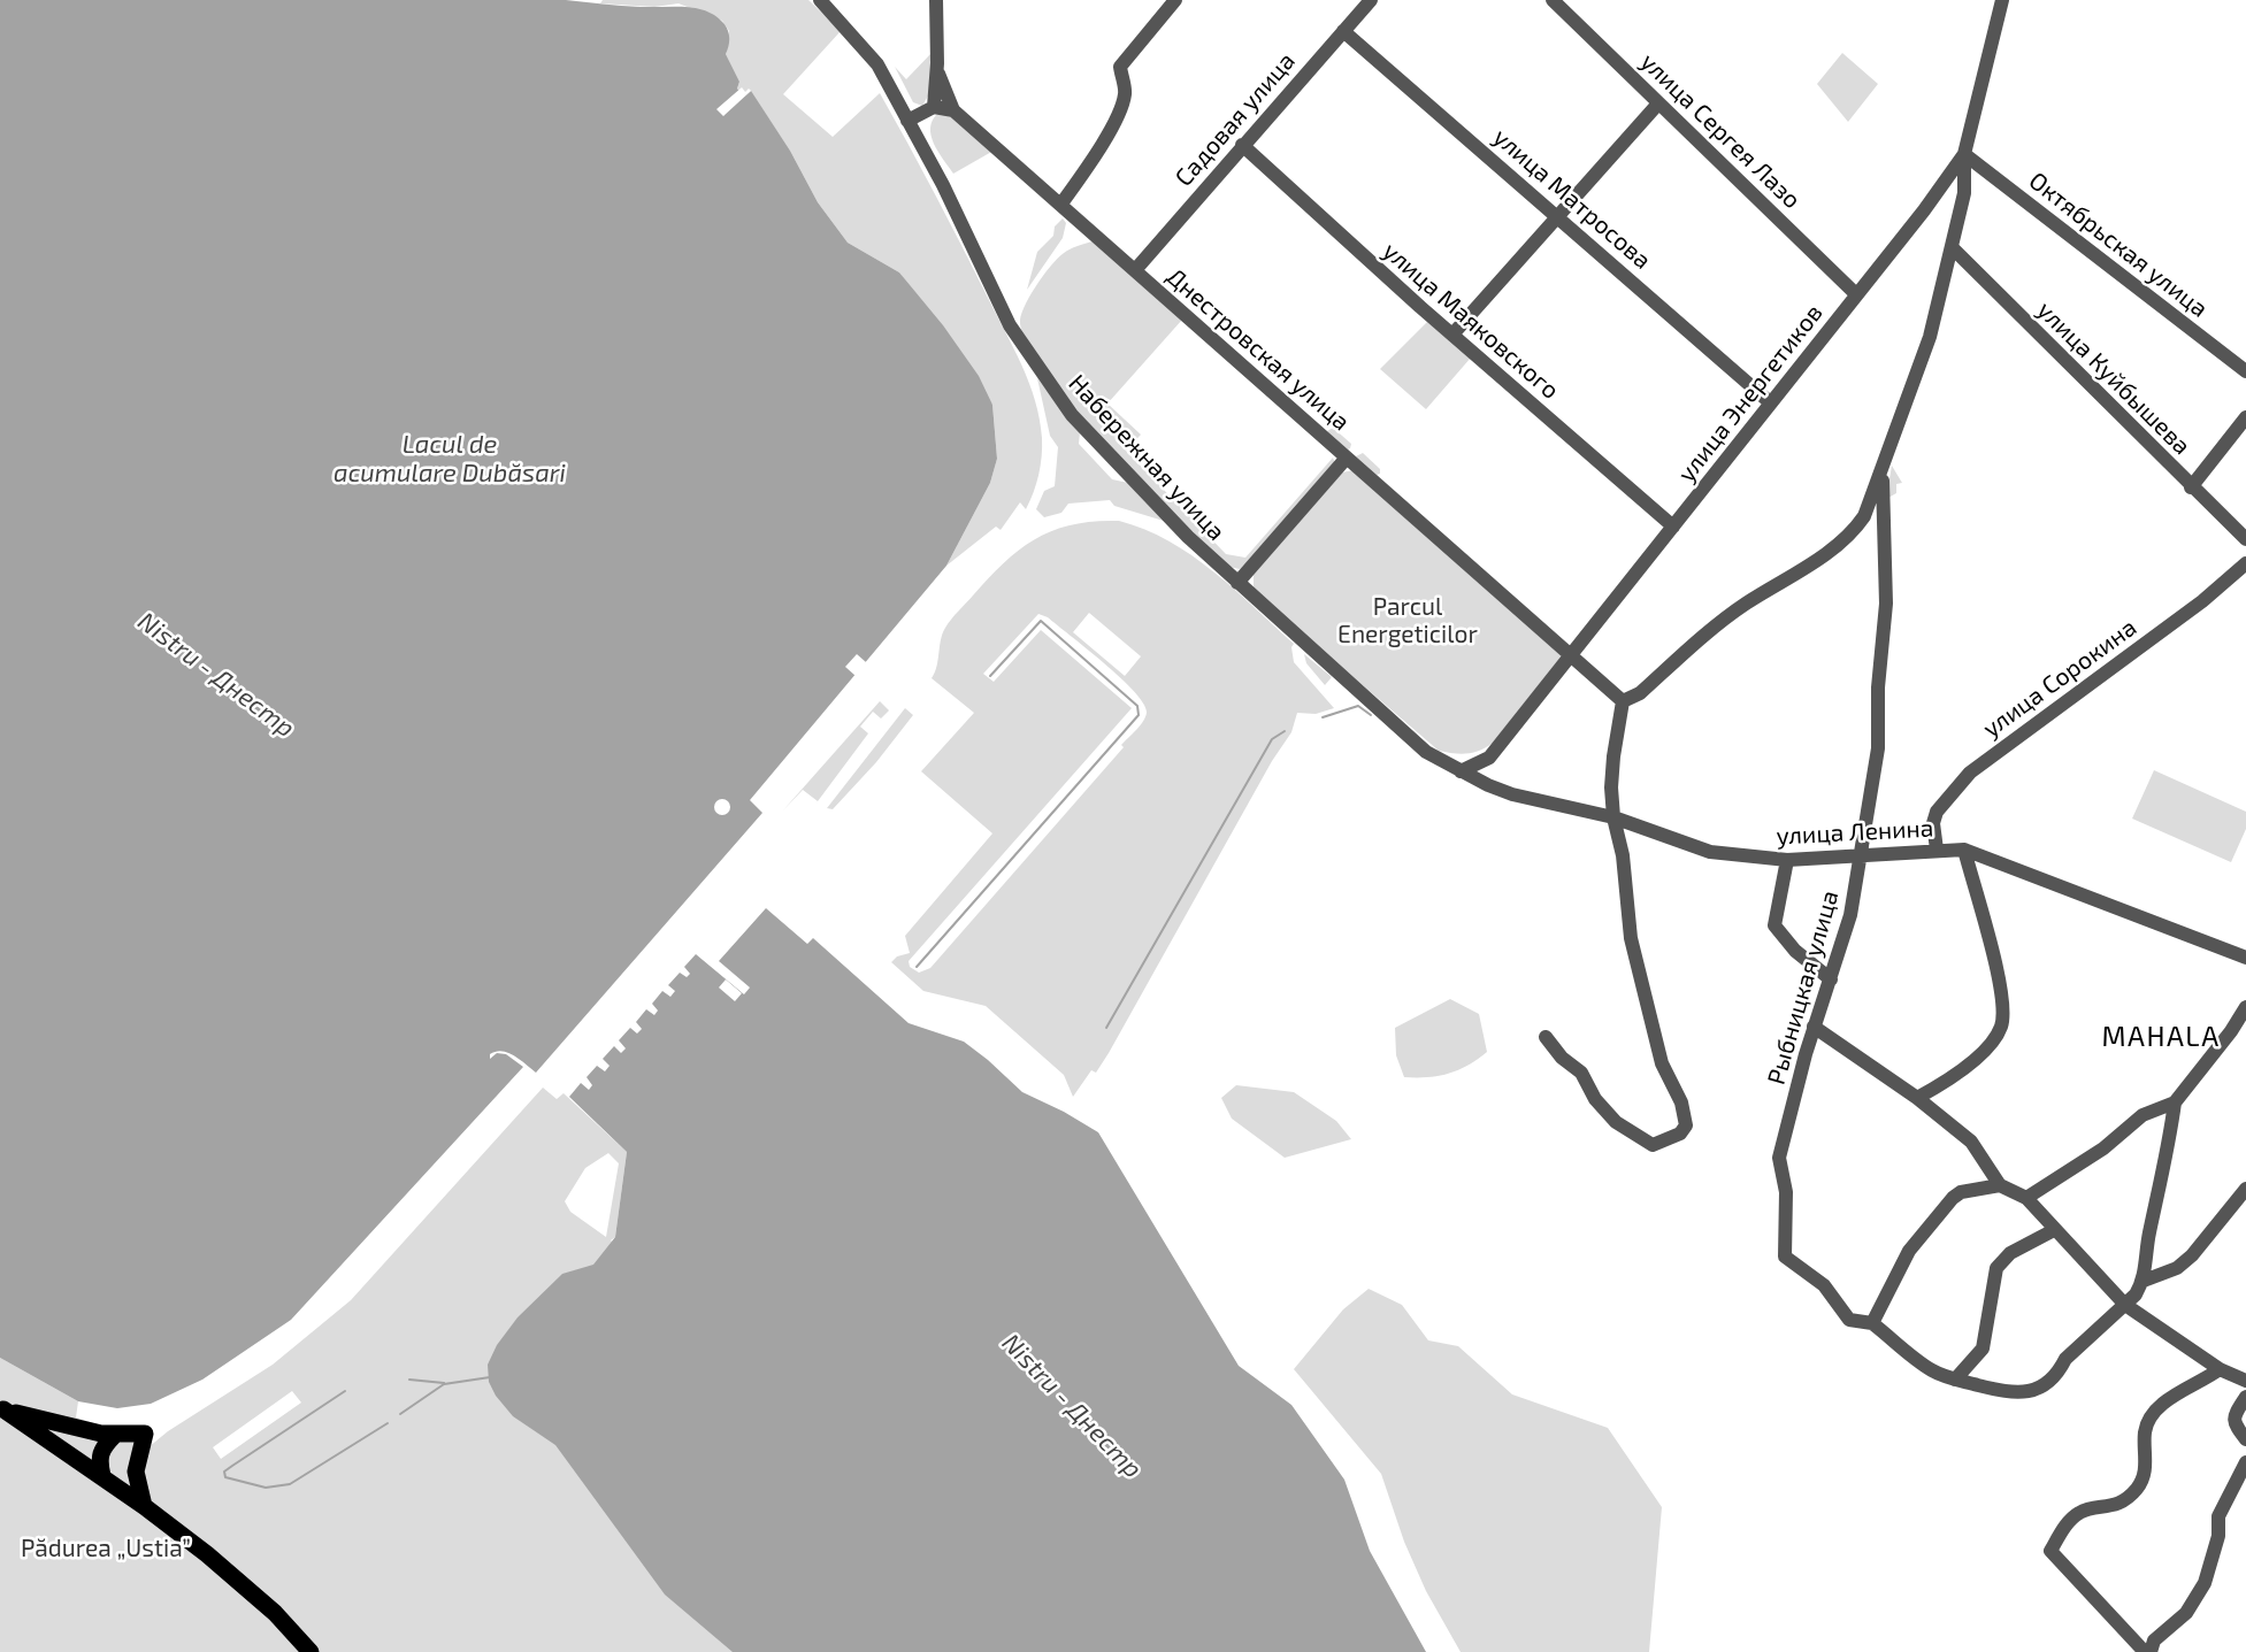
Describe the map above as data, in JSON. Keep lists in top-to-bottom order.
{
  "streets": {
    "street": [
      "Садовая улица",
      "улица Сергея Лазо",
      "улица Матросова",
      "Октябрьская улица",
      "улица Маяковского",
      "Днестровская улица",
      "улица Куйбышева",
      "улица Энергетиков",
      "Набережная улица",
      "улица Сорокина",
      "улица Ленина",
      "Рыбницкая улица"
    ]
  },
  "crossings": [
    ["Садовая улица", "улица Матросова"],
    ["Садовая улица", "улица Маяковского"],
    ["Садовая улица", "Днестровская улица"],
    ["улица Сергея Лазо", "улица Энергетиков"],
    ["улица Матросова", "улица Энергетиков"],
    ["Октябрьская улица", "улица Энергетиков"],
    ["улица Маяковского", "улица Энергетиков"],
    ["Днестровская улица", "улица Энергетиков"],
    ["улица Энергетиков", "Набережная улица"],
    ["улица Энергетиков", "улица Ленина"],
    ["Набережная улица", "улица Ленина"],
    ["улица Сорокина", "улица Ленина"],
    ["улица Ленина", "Рыбницкая улица"]
  ],
  "districts": ["MAHALA"],
  "water": ["Lacul de acumulare Dubăsari", "Nistru - Днестр"],
  "parks": ["Parcul Energeticilor", "Pădurea „Ustia”"]
}
